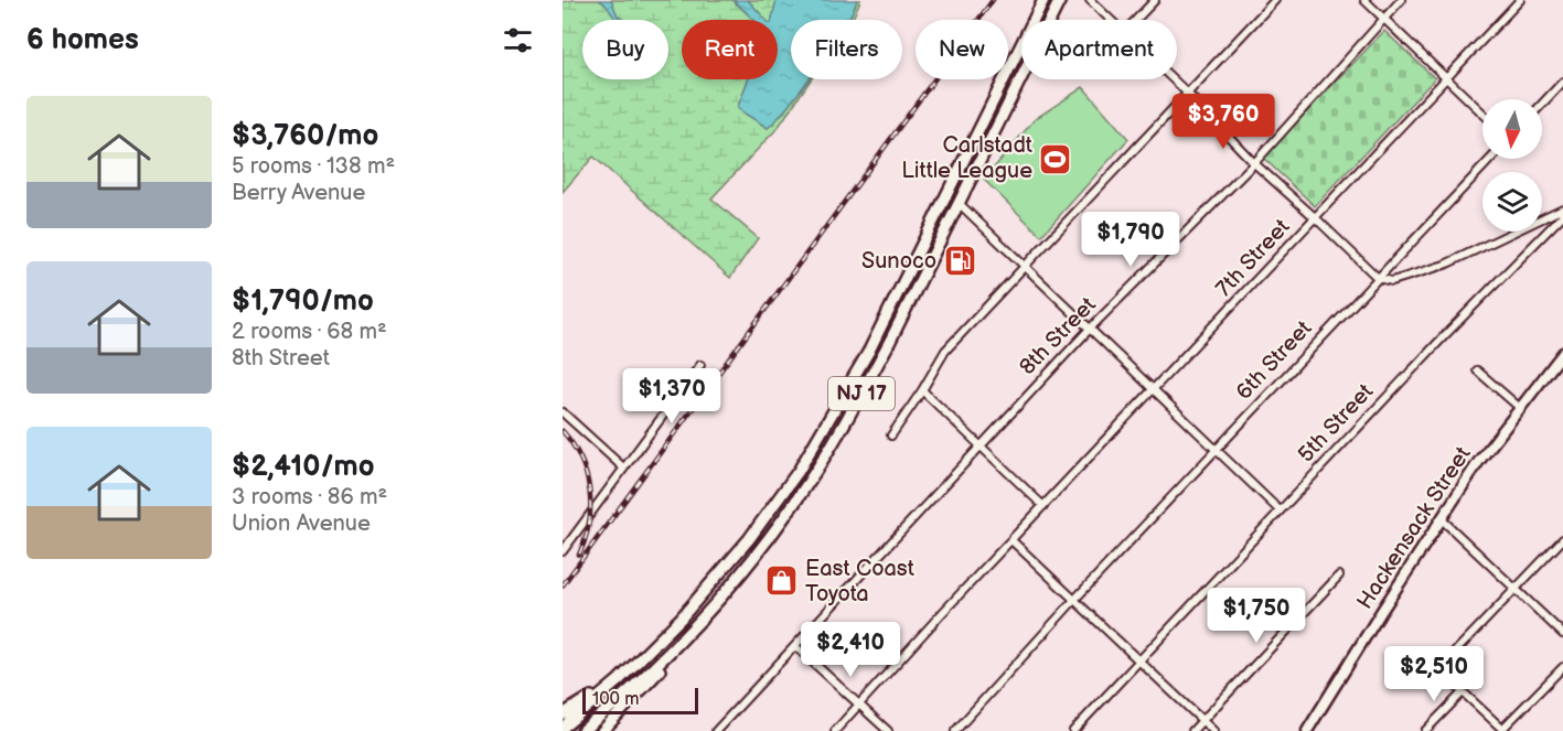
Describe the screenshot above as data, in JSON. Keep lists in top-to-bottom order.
{
  "streets": {
    "highway": ["NJ 17"],
    "main road": ["Hackensack Street"],
    "street": [
      "7th Street",
      "8th Street",
      "6th Street",
      "5th Street"
    ]
  },
  "places": {
    "sports": ["Carlstadt Little League"],
    "fuel station": ["Sunoco"],
    "shop": ["East Coast Toyota"]
  },
  "scale_bar": "100 m",
  "north": "bottom",
  "page": {
    "heading": "6 homes",
    "chip": [
      "Buy",
      "Rent",
      "Filters",
      "New",
      "Apartment"
    ],
    "list": [
      {
        "name": "$3,760/mo",
        "note": "5 rooms · 138 m² · Berry Avenue"
      },
      {
        "name": "$1,790/mo",
        "note": "2 rooms · 68 m² · 8th Street"
      },
      {
        "name": "$2,410/mo",
        "note": "3 rooms · 86 m² · Union Avenue"
      }
    ],
    "price": [
      "$3,760",
      "$1,790",
      "$1,370",
      "$1,750",
      "$2,410",
      "$2,510"
    ],
    "scale": "100 m"
  }
}
